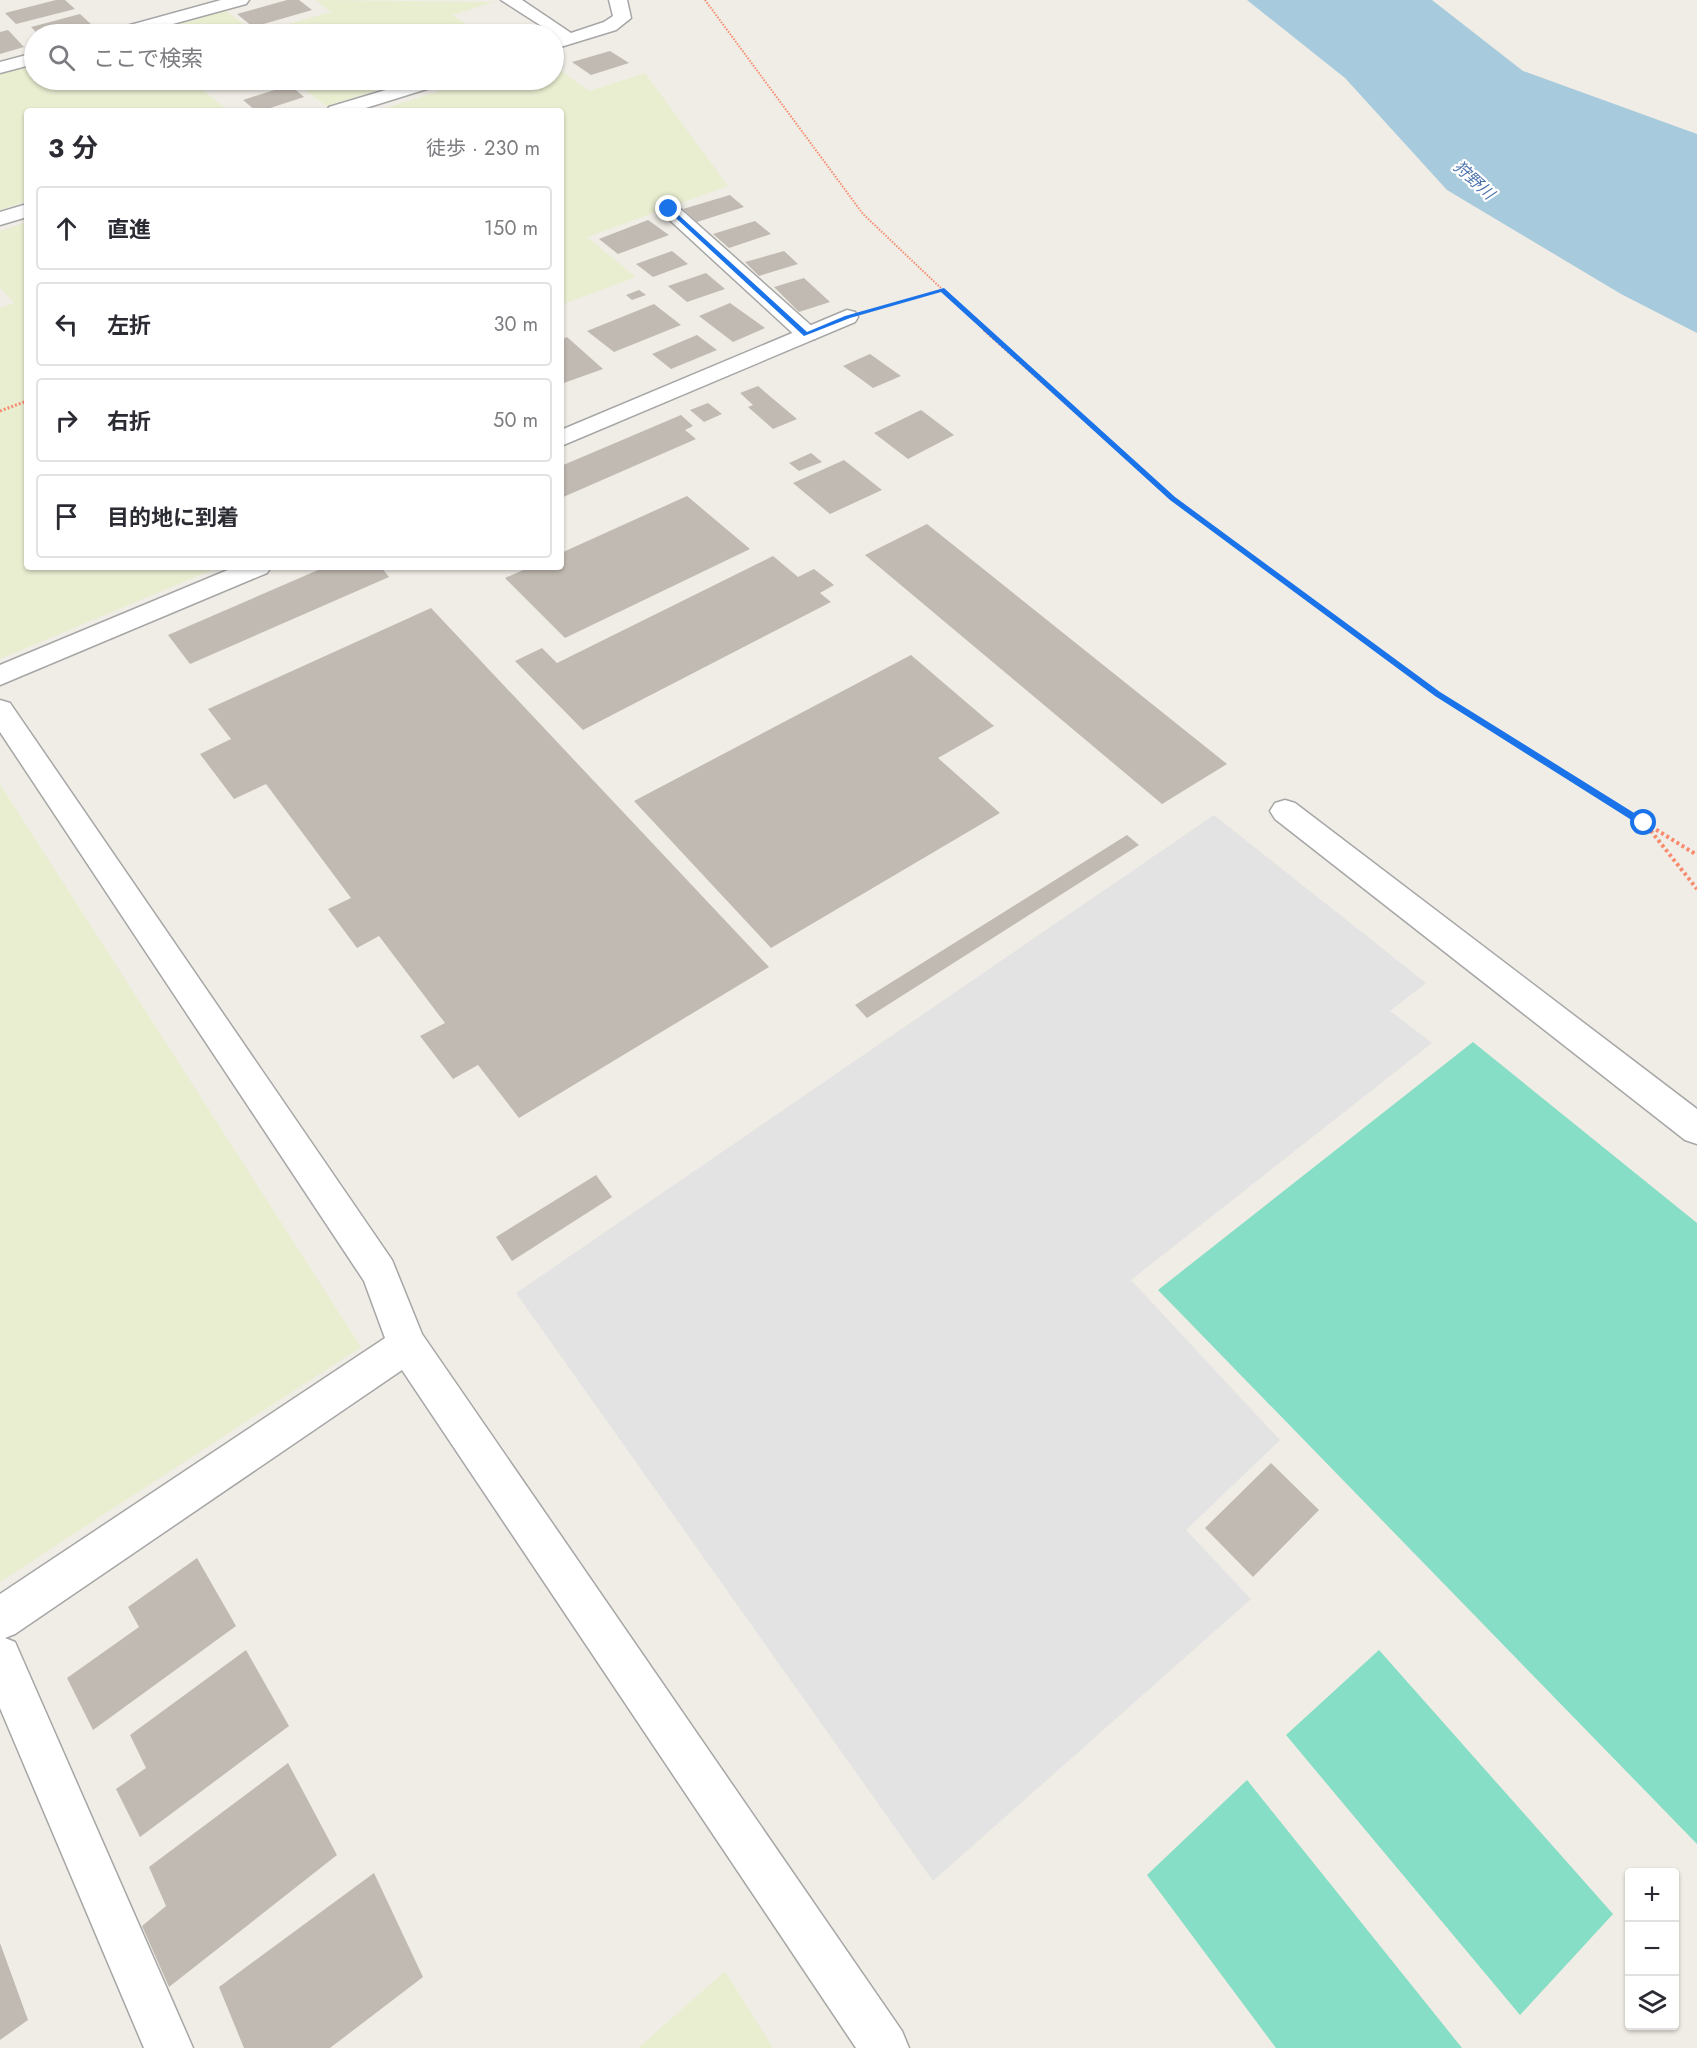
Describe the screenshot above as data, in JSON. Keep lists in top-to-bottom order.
{
  "water": ["狩野川"],
  "page": {
    "search": "ここで検索",
    "heading": ["3 分", "徒歩 · 230 m"],
    "list": [
      ["直進", "150 m"],
      ["左折", "30 m"],
      ["右折", "50 m"],
      "目的地に到着"
    ],
    "map_buttons": ["+", "−"]
  }
}
